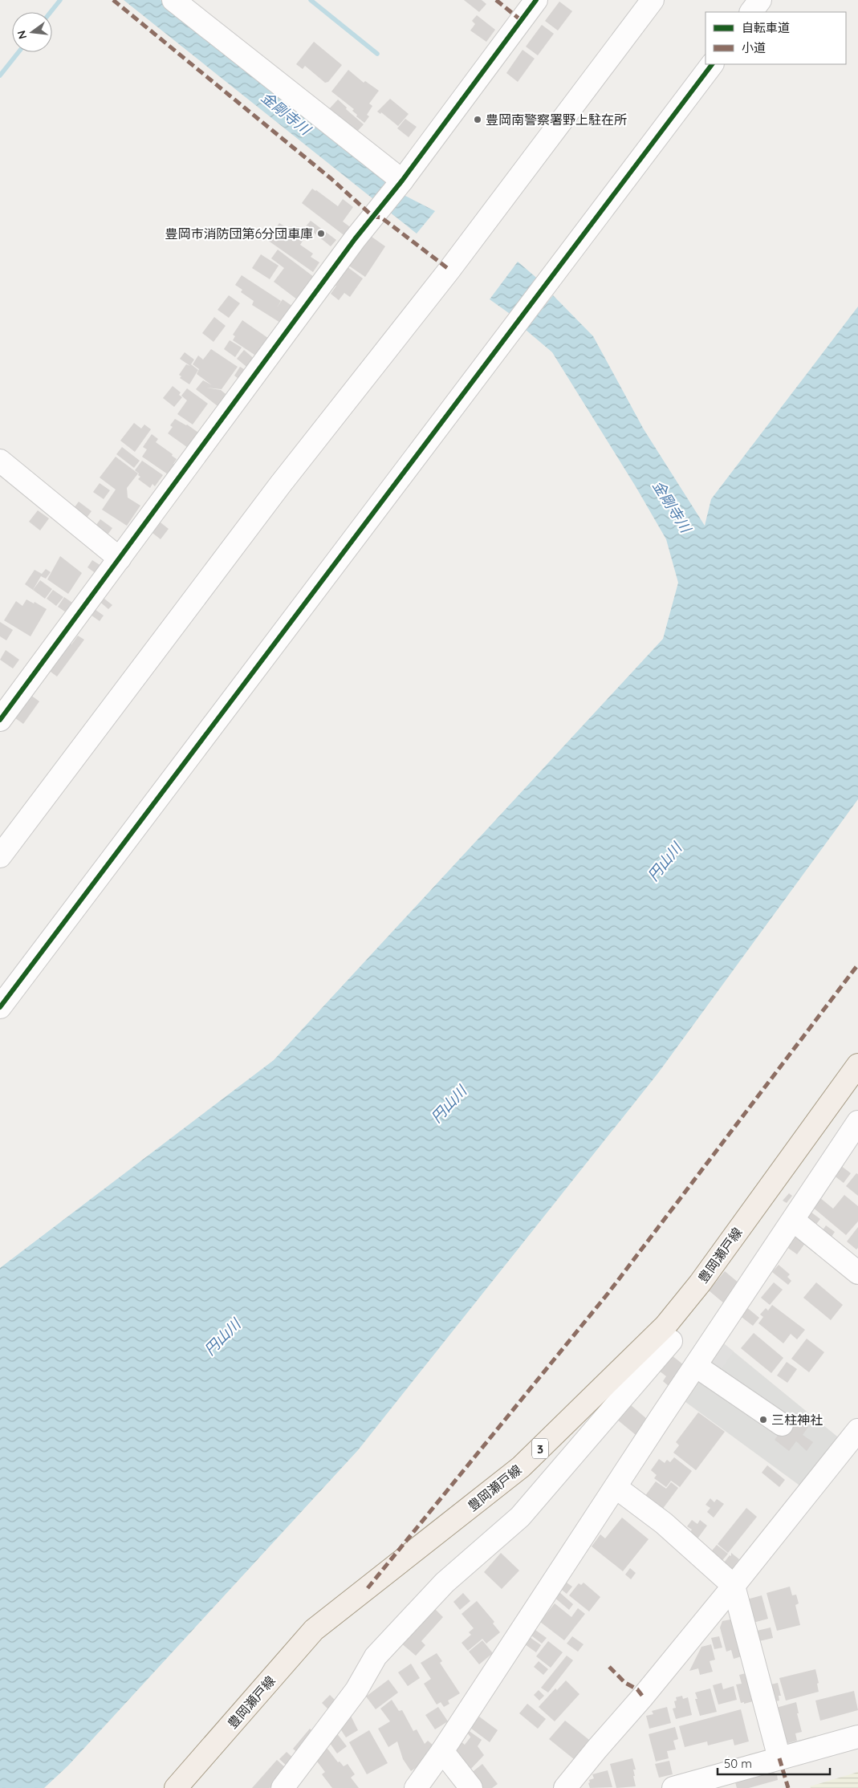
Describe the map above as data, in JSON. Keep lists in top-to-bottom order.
{
  "streets": {
    "main road": ["豊岡瀬戸線", "3"]
  },
  "water": ["金剛寺川", "円山川"],
  "places": ["豊岡南警察署野上駐在所", "豊岡市消防団第6分団車庫", "三柱神社"],
  "legend": ["自転車道", "小道"],
  "scale_bar": "50 m",
  "north": "left"
}
